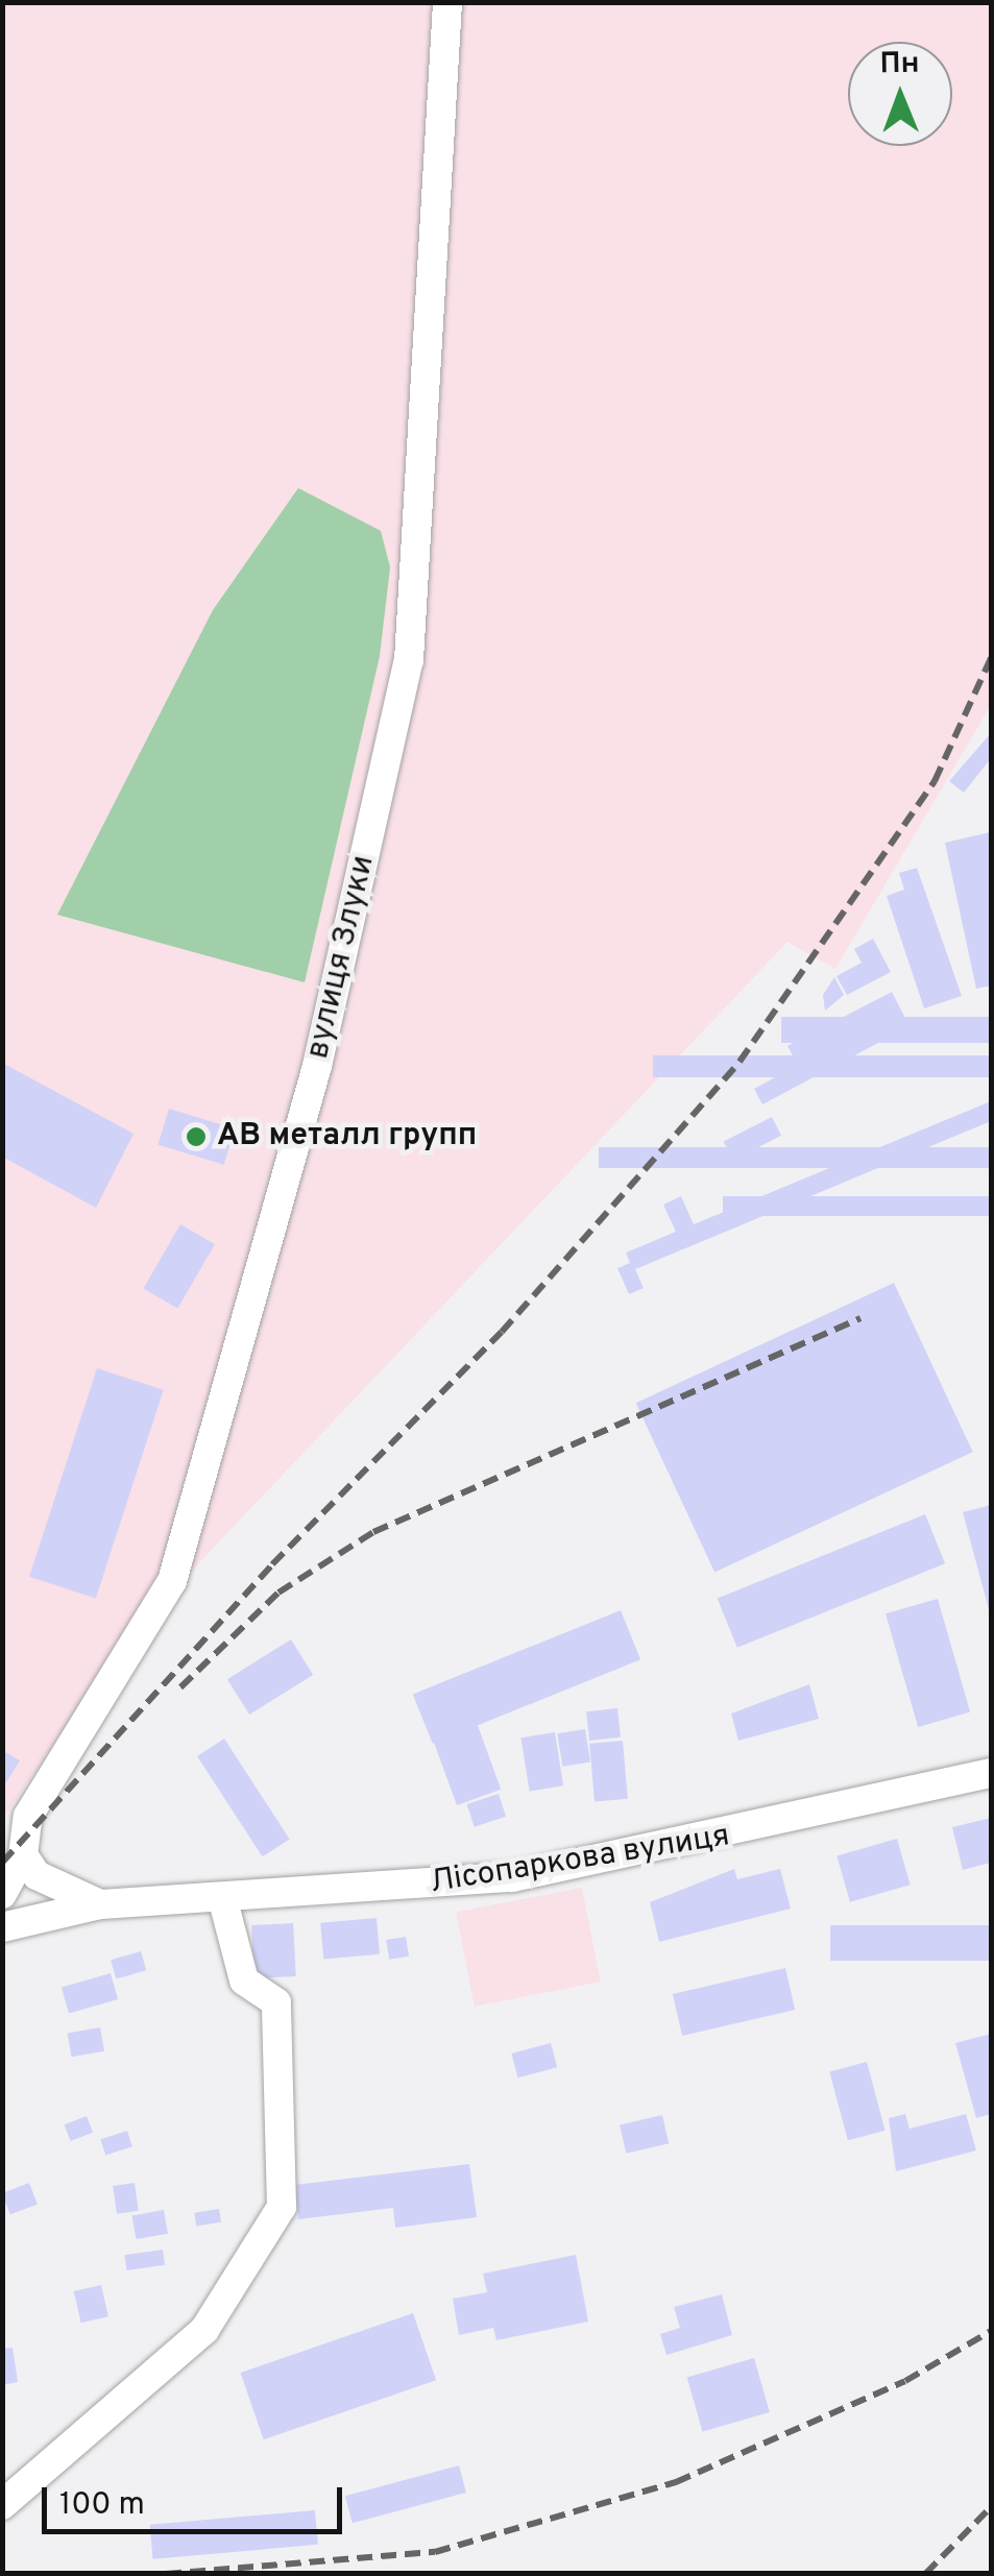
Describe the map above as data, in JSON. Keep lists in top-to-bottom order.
{
  "streets": {
    "street": ["вулиця Злуки", "Лісопаркова вулиця"]
  },
  "crossings": [
    ["вулиця Злуки", "Лісопаркова вулиця"]
  ],
  "places": ["АВ металл групп"],
  "scale_bar": "100 m",
  "north": "top"
}
